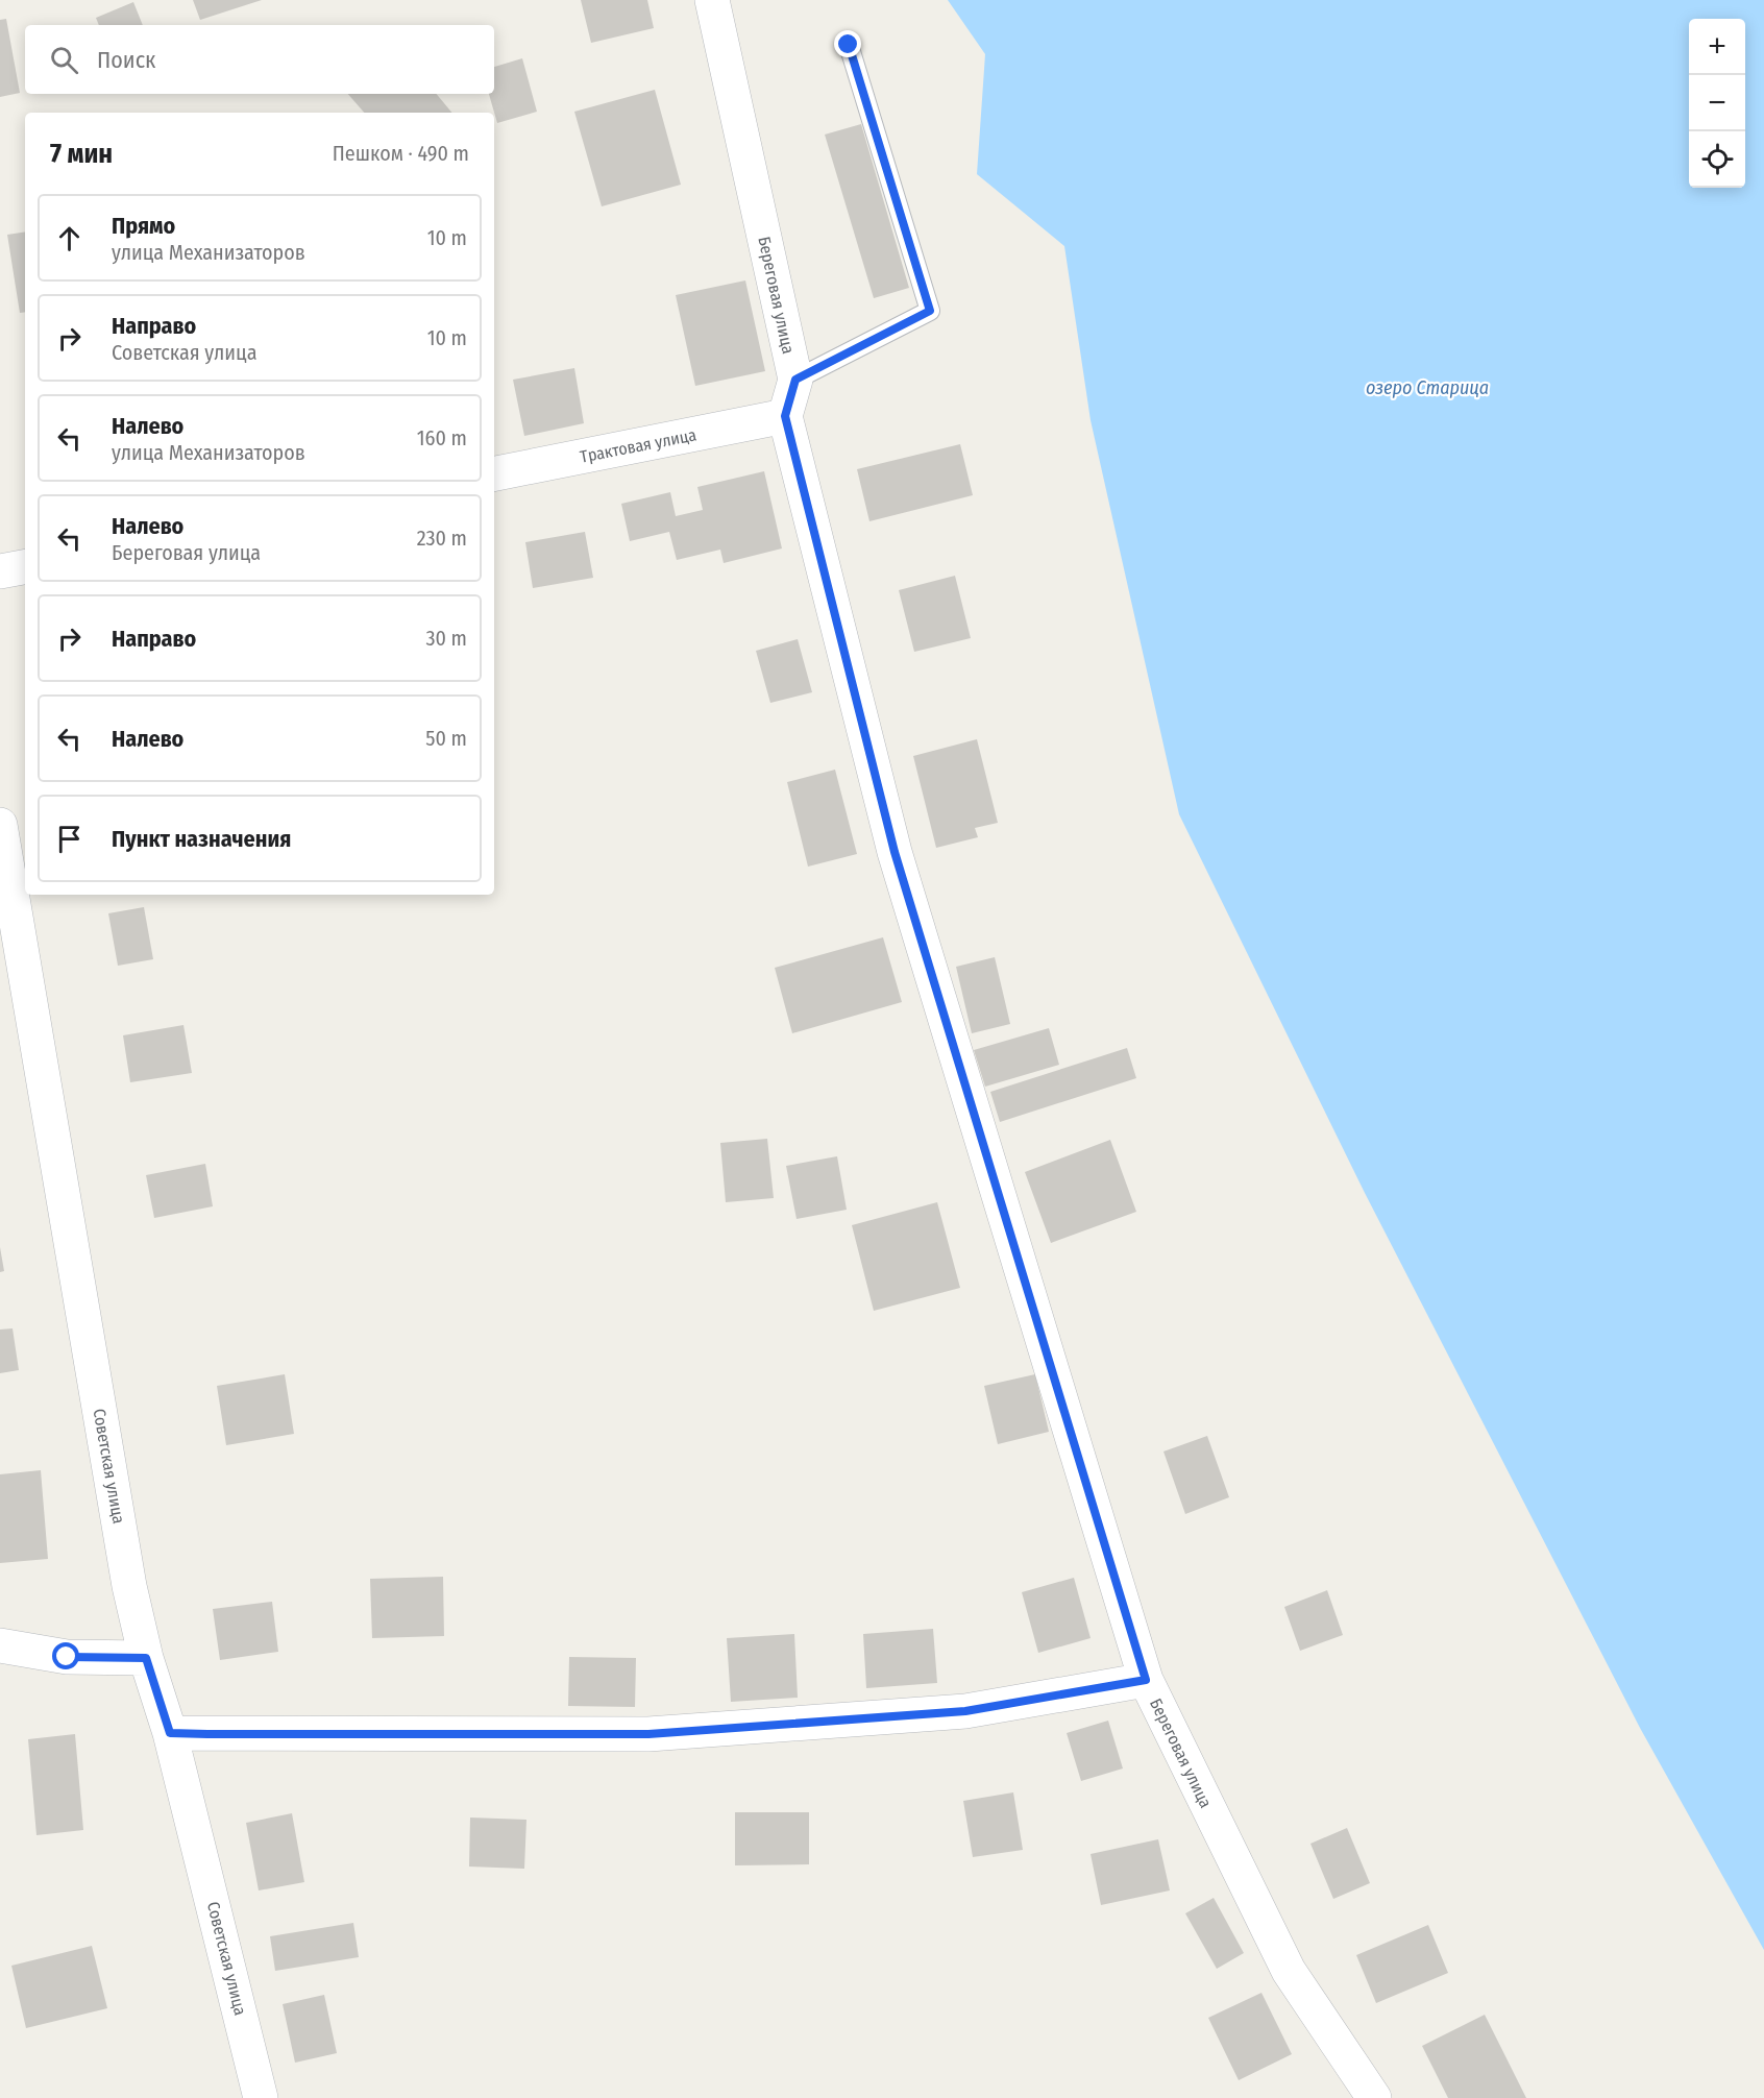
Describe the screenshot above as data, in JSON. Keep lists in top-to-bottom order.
{
  "streets": {
    "street": ["Береговая улица", "Трактовая улица", "Советская улица"]
  },
  "crossings": [
    ["Береговая улица", "Трактовая улица"]
  ],
  "water": ["озеро Старица"],
  "page": {
    "map_buttons": ["+", "−"],
    "search": "Поиск",
    "heading": ["7 мин", "Пешком · 490 m"],
    "list": [
      ["Прямо", "улица Механизаторов", "10 m"],
      ["Направо", "Советская улица", "10 m"],
      ["Налево", "улица Механизаторов", "160 m"],
      ["Налево", "Береговая улица", "230 m"],
      ["Направо", "30 m"],
      ["Налево", "50 m"],
      "Пункт назначения"
    ]
  }
}
